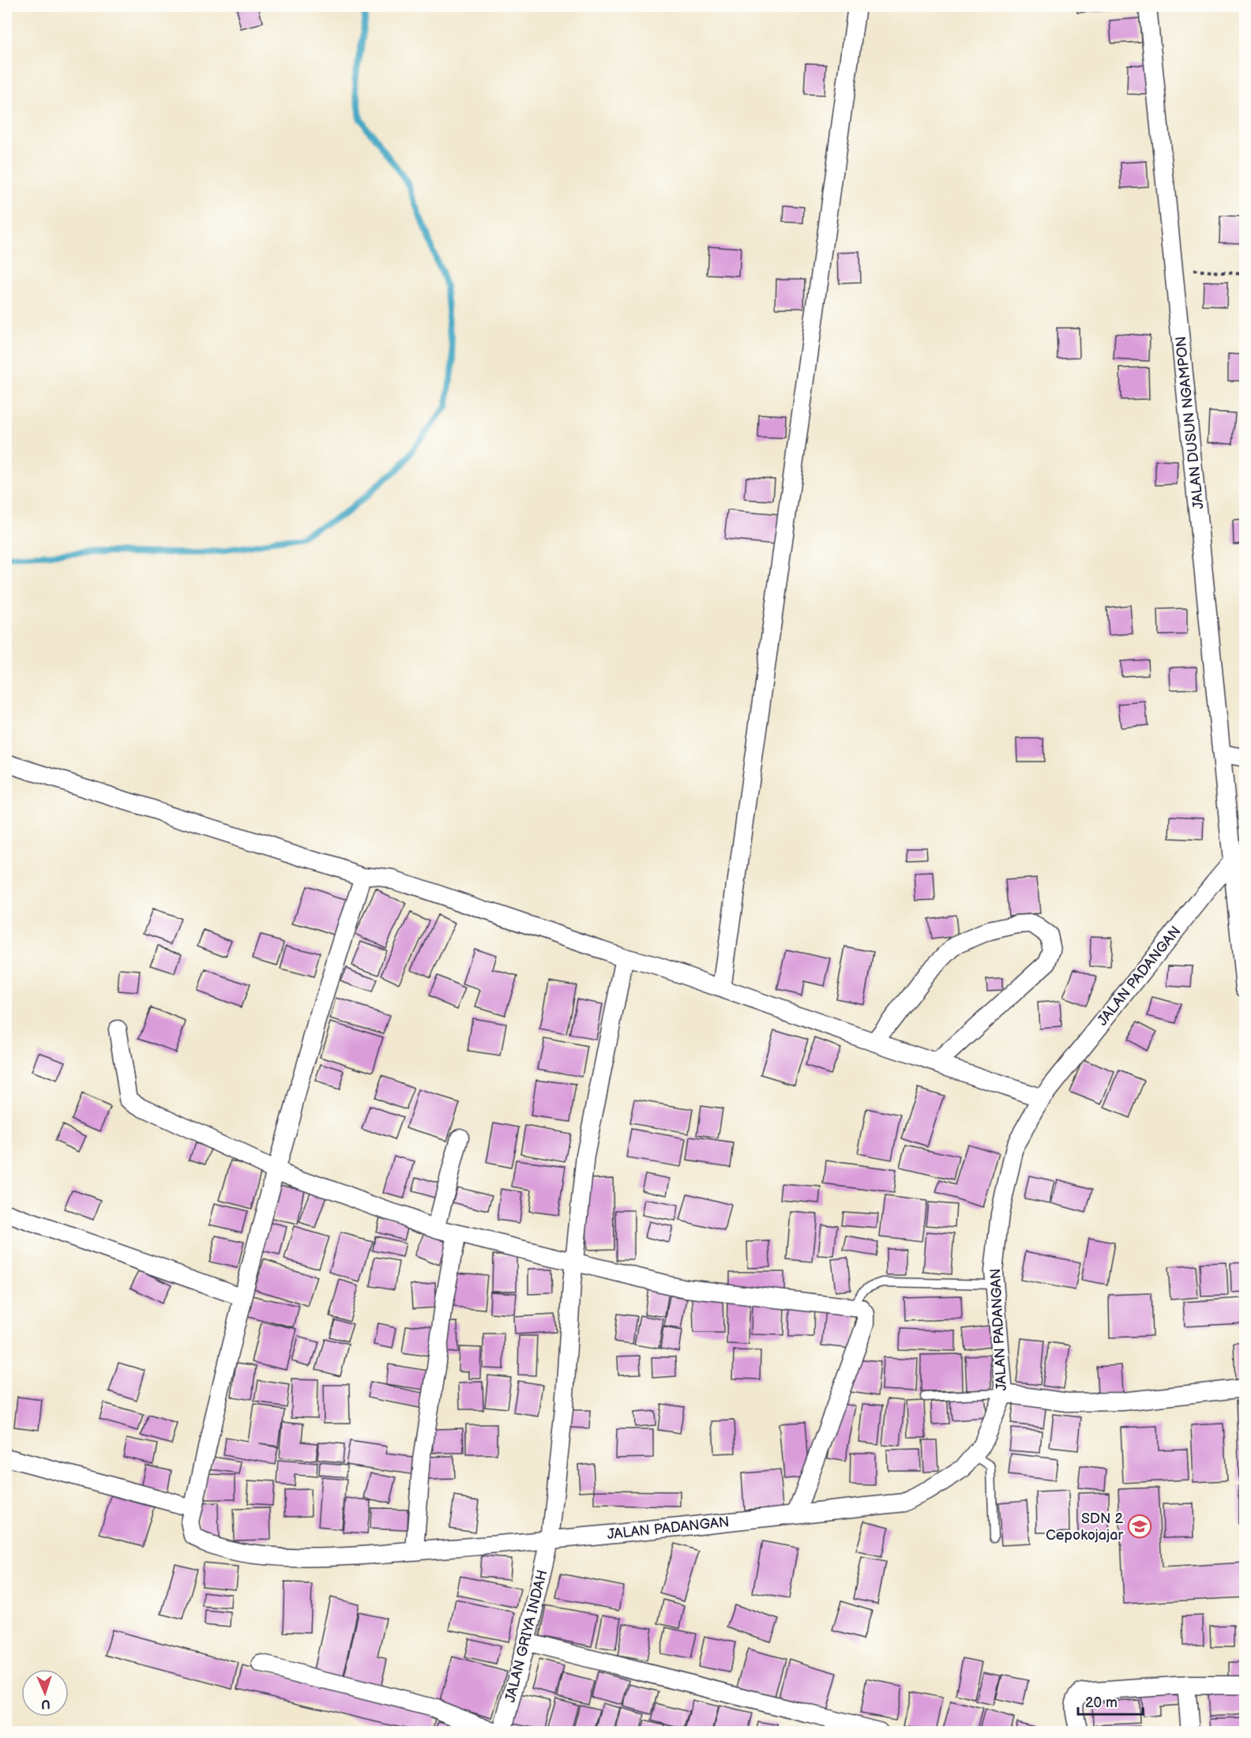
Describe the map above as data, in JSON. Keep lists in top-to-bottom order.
{
  "streets": {
    "street": ["JALAN DUSUN NGAMPON", "JALAN PADANGAN", "JALAN GRIYA INDAH"]
  },
  "crossings": [
    ["JALAN DUSUN NGAMPON", "JALAN PADANGAN"],
    ["JALAN PADANGAN", "JALAN GRIYA INDAH"]
  ],
  "places": {
    "school or university": ["SDN 2 Cepokojajar"]
  },
  "scale_bar": "20 m",
  "north": "bottom"
}
